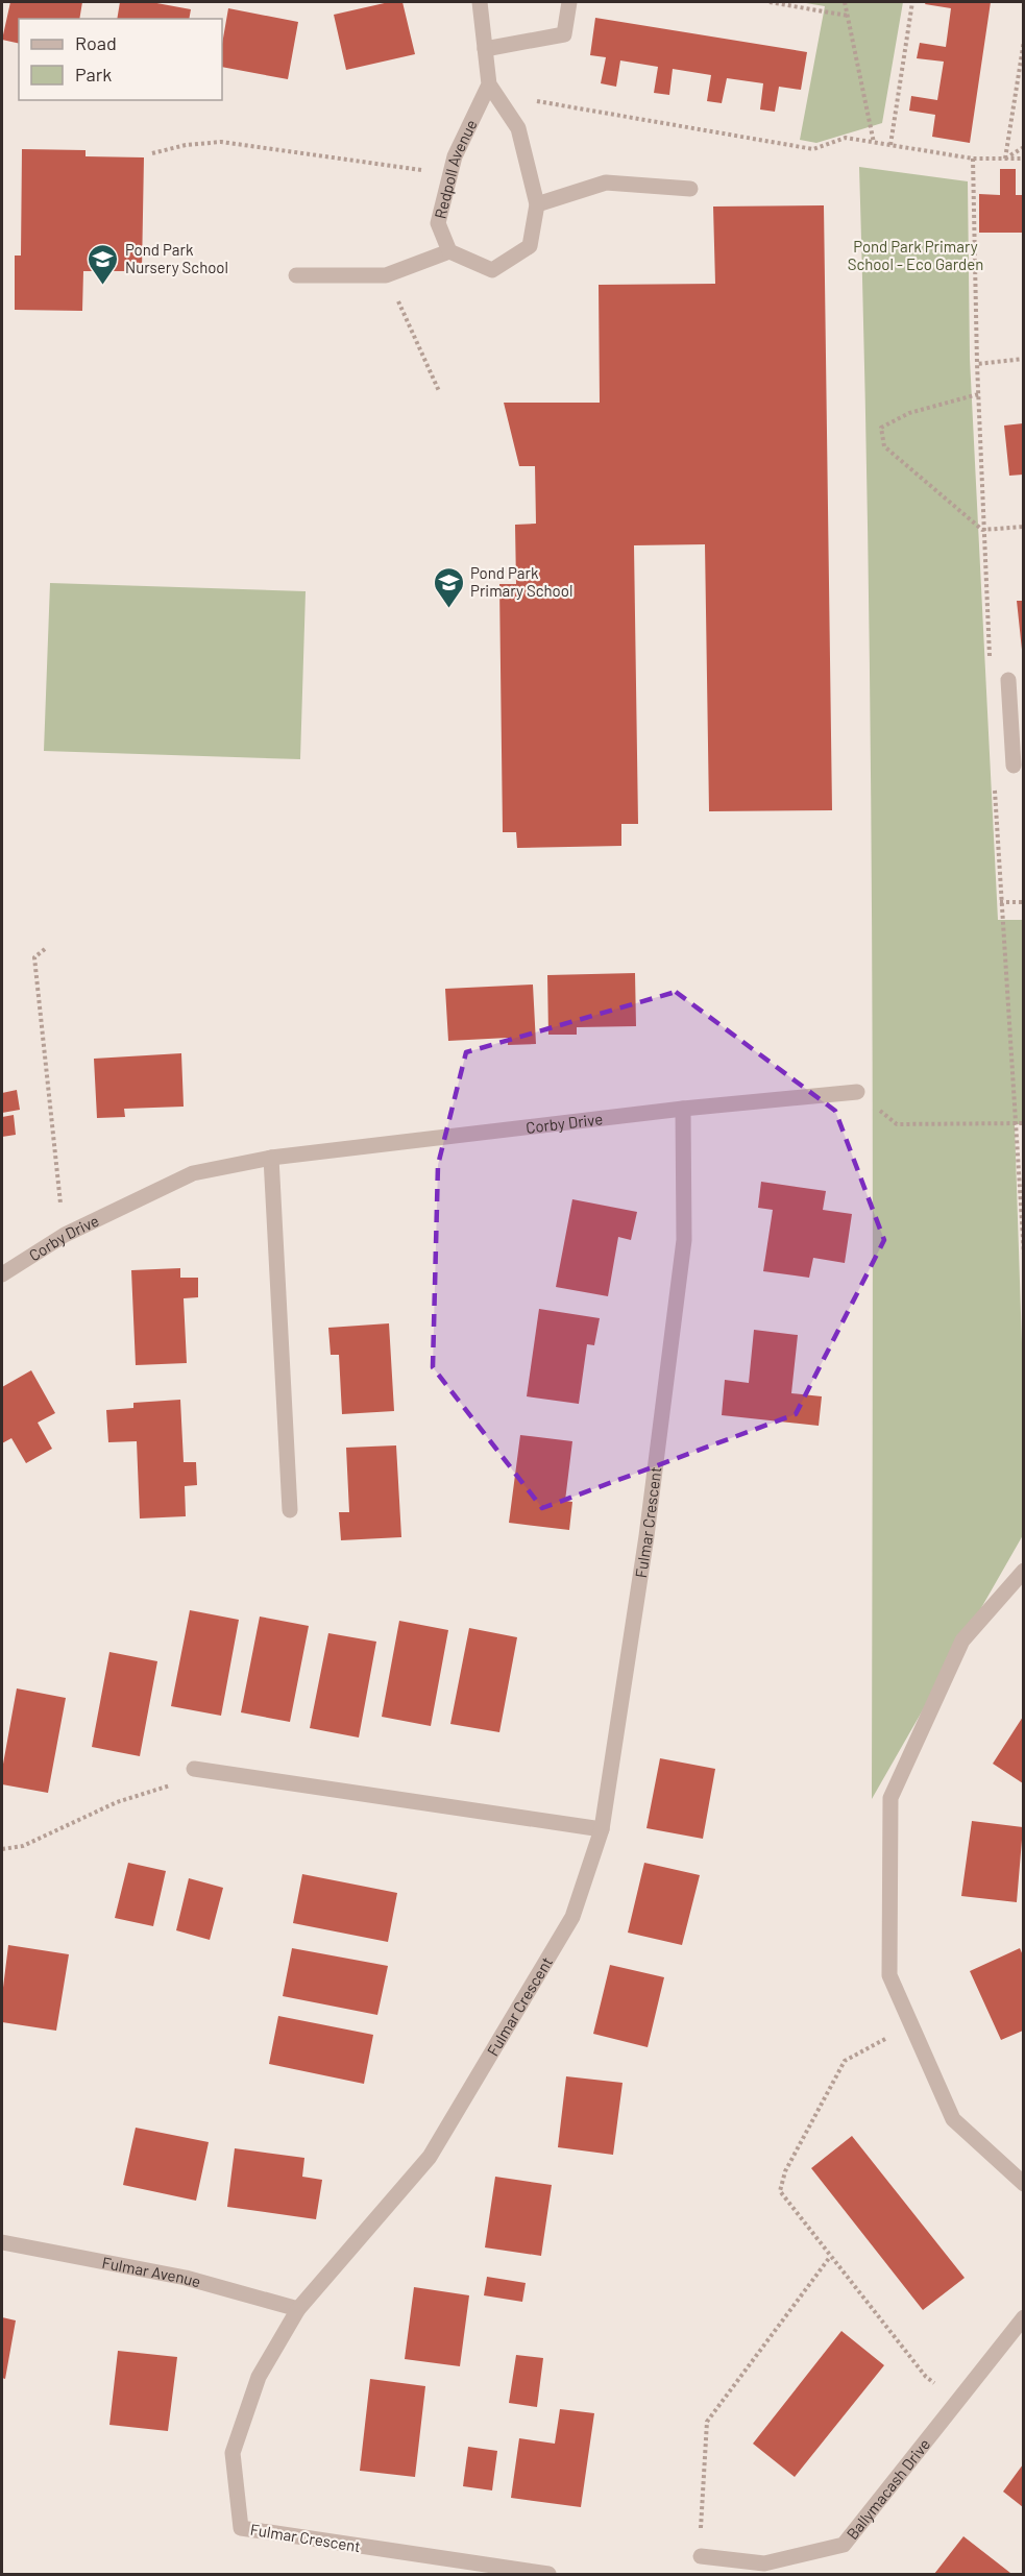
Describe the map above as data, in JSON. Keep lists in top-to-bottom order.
{
  "streets": {
    "street": [
      "Redpoll Avenue",
      "Corby Drive",
      "Fulmar Crescent",
      "Fulmar Avenue",
      "Ballymacash Drive"
    ]
  },
  "crossings": [
    ["Corby Drive", "Fulmar Crescent"],
    ["Fulmar Crescent", "Fulmar Avenue"]
  ],
  "parks": ["Pond Park Primary School - Eco Garden"],
  "places": {
    "school or university": ["Pond Park Nursery School", "Pond Park Primary School"]
  },
  "legend": ["Road", "Park"]
}
